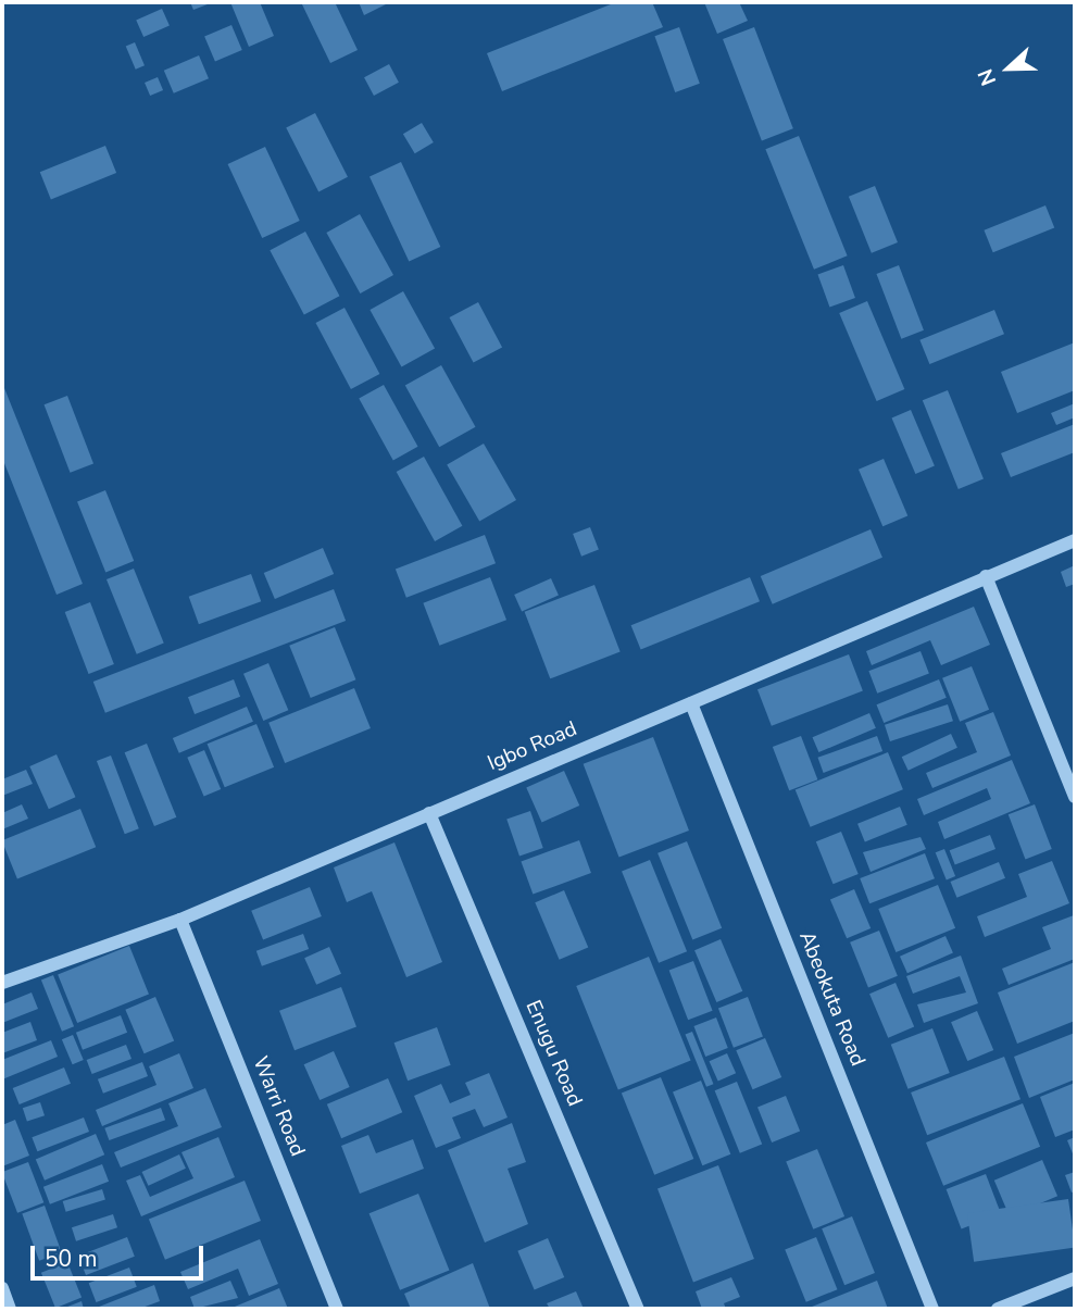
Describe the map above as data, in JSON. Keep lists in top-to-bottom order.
{
  "streets": {
    "street": [
      "Igbo Road",
      "Abeokuta Road",
      "Enugu Road",
      "Warri Road"
    ]
  },
  "crossings": [
    ["Igbo Road", "Abeokuta Road"],
    ["Igbo Road", "Enugu Road"],
    ["Igbo Road", "Warri Road"]
  ],
  "scale_bar": "50 m",
  "north": "left"
}
